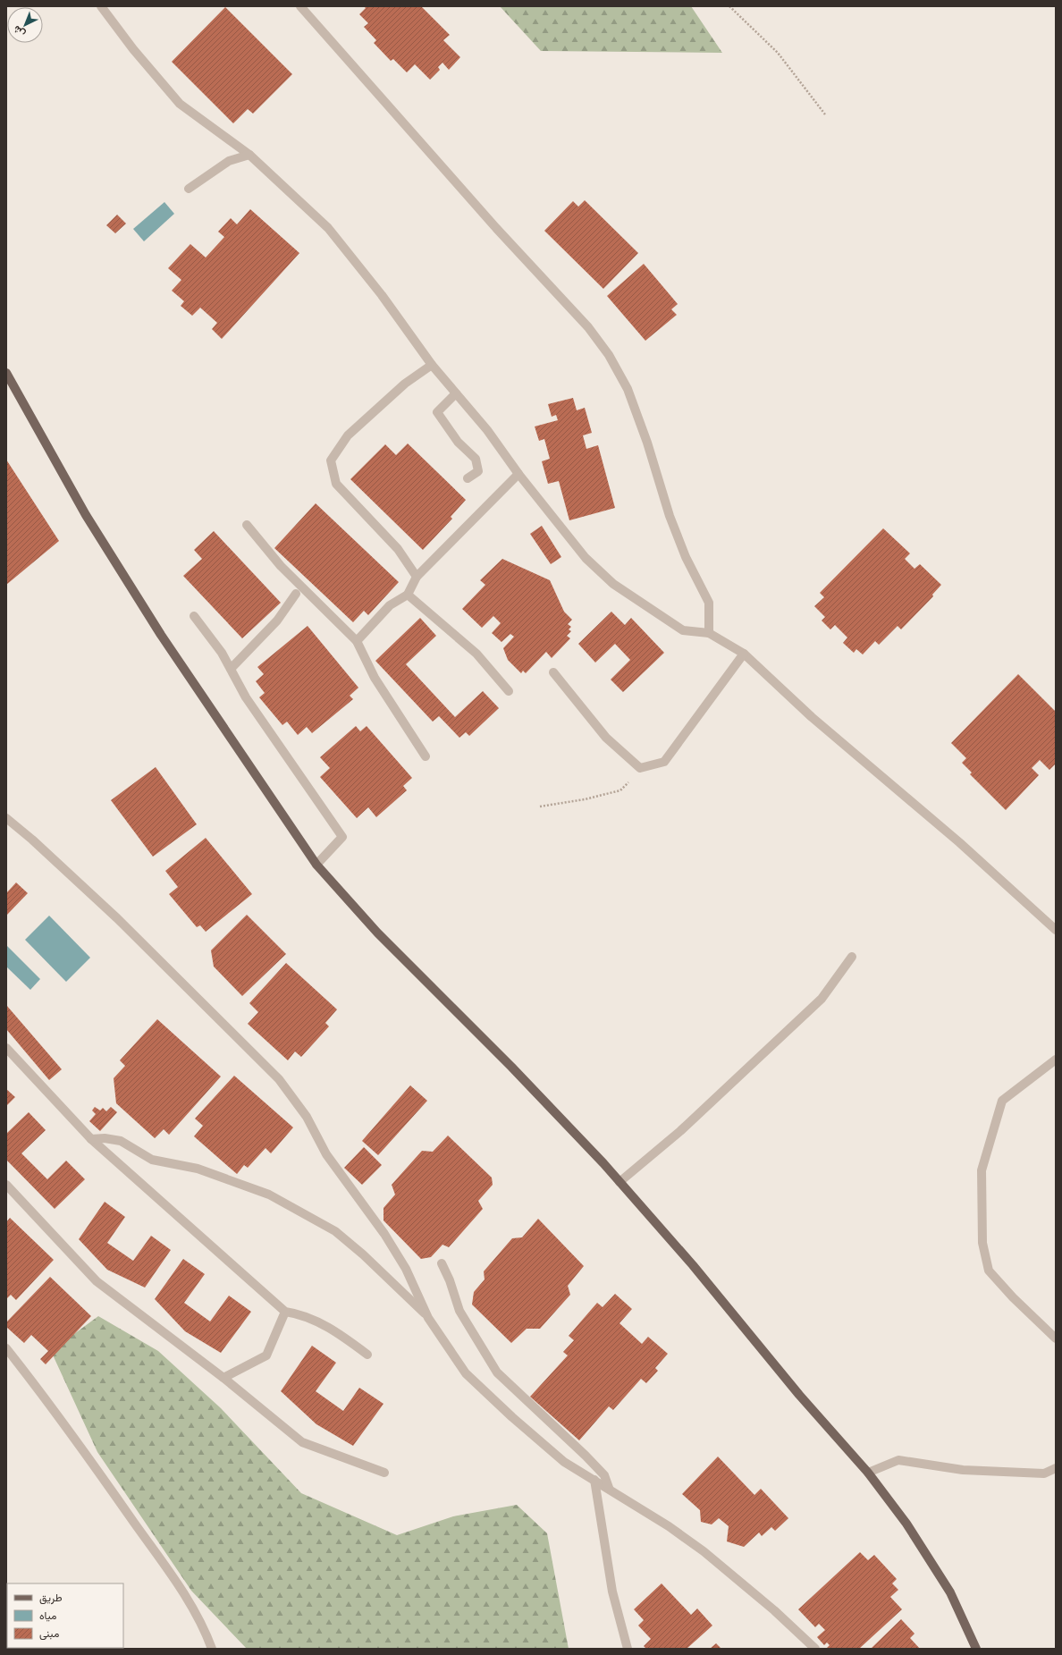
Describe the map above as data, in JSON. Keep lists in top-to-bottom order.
{
  "legend": ["طريق", "مياه", "مبنى"],
  "north": "bottom left"
}
